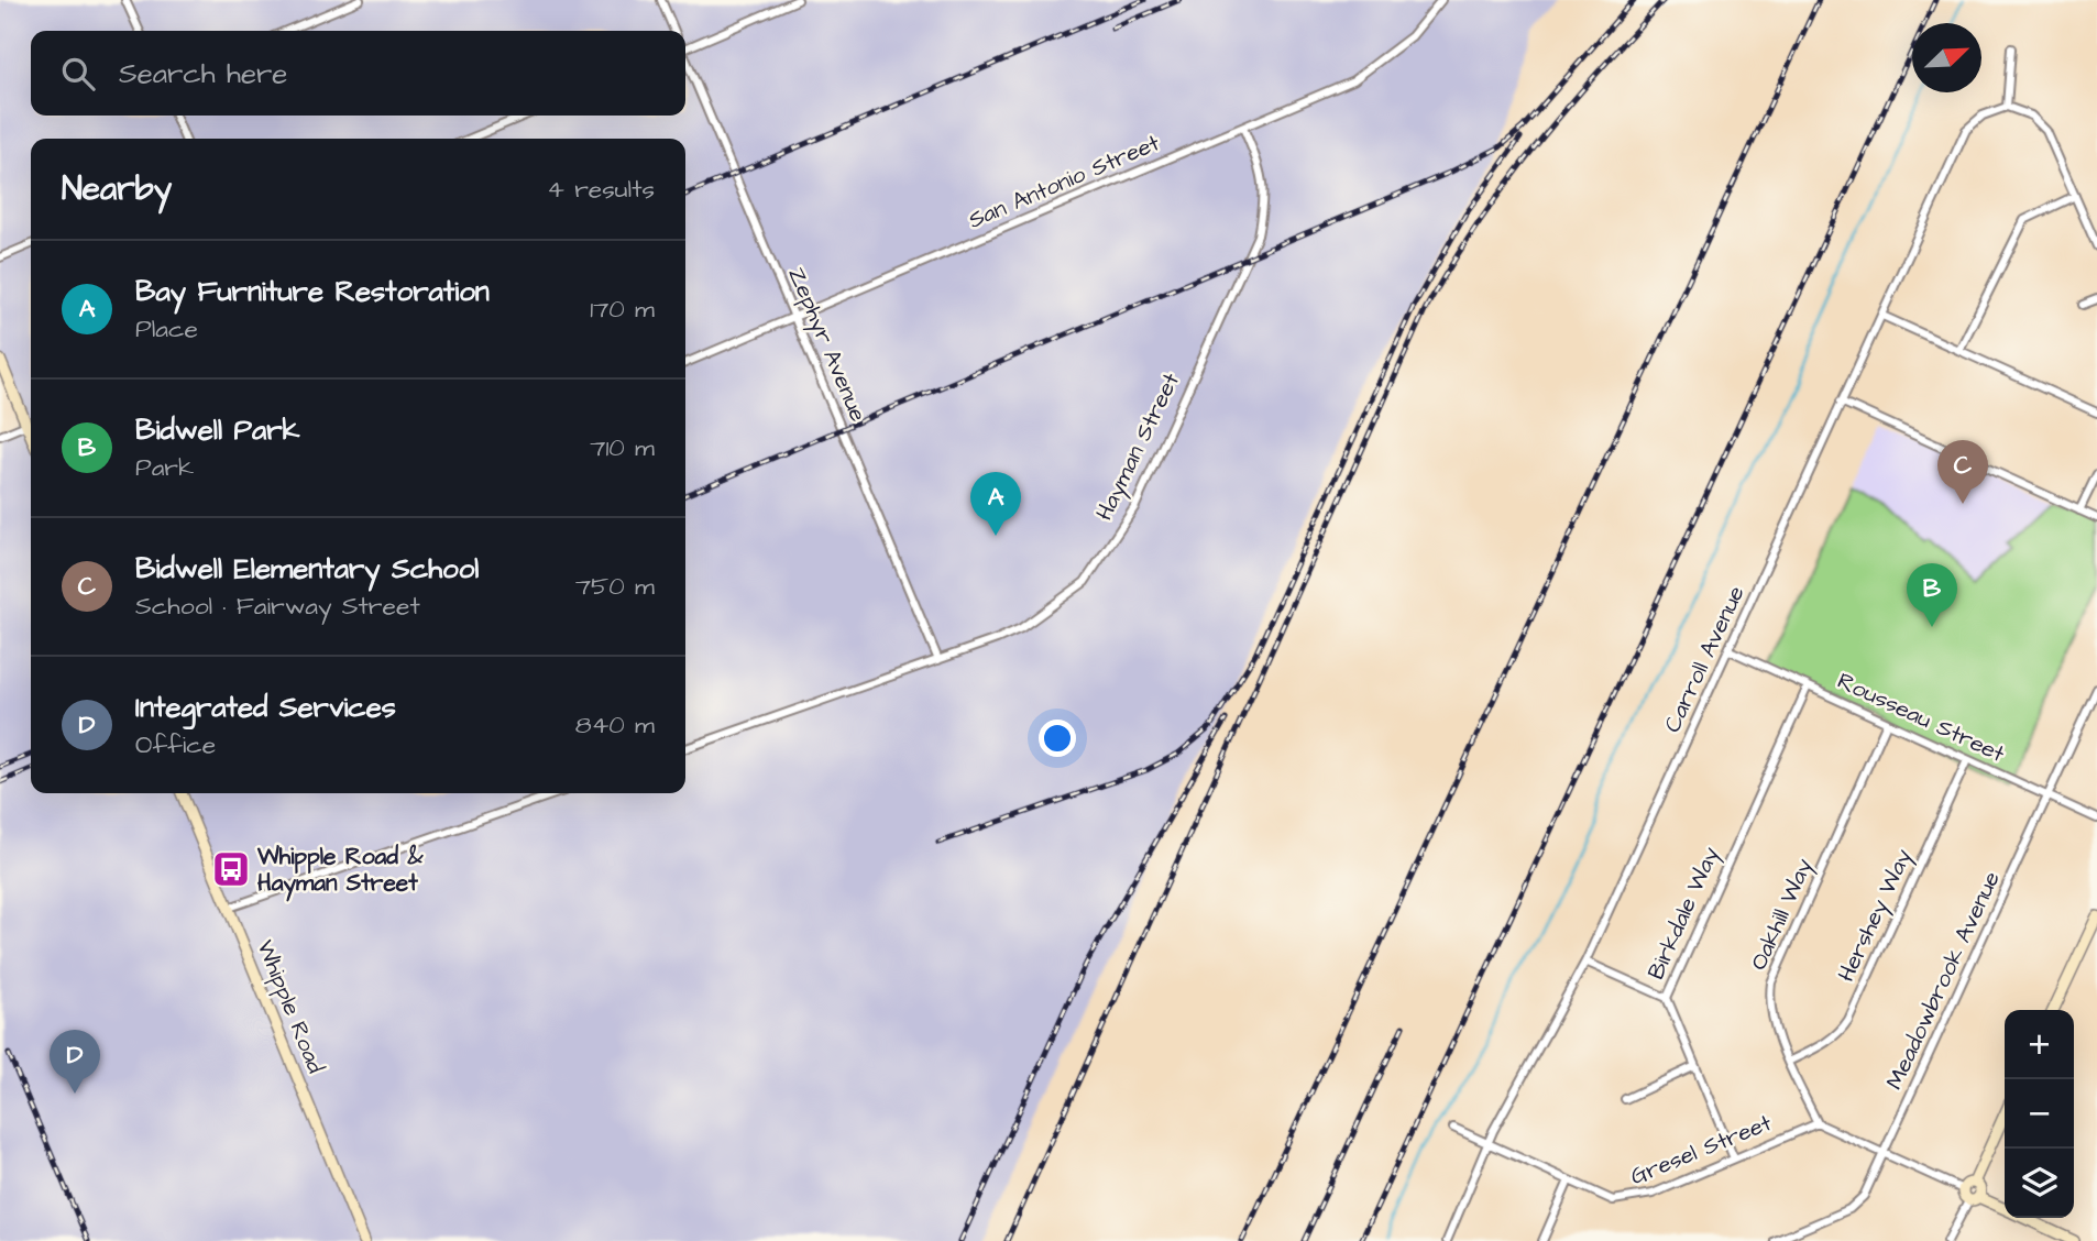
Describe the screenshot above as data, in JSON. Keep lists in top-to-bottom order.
{
  "streets": {
    "main road": ["Whipple Road"],
    "street": [
      "San Antonio Street",
      "Zephyr Avenue",
      "Hayman Street",
      "Carroll Avenue",
      "Rousseau Street",
      "Birkdale Way",
      "Oakhill Way",
      "Hershey Way",
      "Meadowbrook Avenue",
      "Gresel Street"
    ]
  },
  "crossings": [
    ["San Antonio Street", "Zephyr Avenue"],
    ["San Antonio Street", "Hayman Street"],
    ["Zephyr Avenue", "Hayman Street"],
    ["Carroll Avenue", "Rousseau Street"],
    ["Carroll Avenue", "Gresel Street"],
    ["Rousseau Street", "Birkdale Way"],
    ["Rousseau Street", "Oakhill Way"],
    ["Rousseau Street", "Hershey Way"],
    ["Rousseau Street", "Meadowbrook Avenue"],
    ["Birkdale Way", "Gresel Street"],
    ["Oakhill Way", "Hershey Way"],
    ["Oakhill Way", "Gresel Street"]
  ],
  "places": {
    "bus stop": ["Whipple Road & Hayman Street"]
  },
  "north": "top right",
  "page": {
    "search": "Search here",
    "heading": ["Nearby", "4 results"],
    "list": [
      {
        "mark": "A",
        "name": "Bay Furniture Restoration",
        "note": "Place",
        "value": "170 m"
      },
      {
        "mark": "B",
        "name": "Bidwell Park",
        "note": "Park",
        "value": "710 m"
      },
      {
        "mark": "C",
        "name": "Bidwell Elementary School",
        "note": "School · Fairway Street",
        "value": "750 m"
      },
      {
        "mark": "D",
        "name": "Integrated Services",
        "note": "Office",
        "value": "840 m"
      }
    ],
    "pins": [
      "C",
      "A",
      "B",
      "D"
    ],
    "map_buttons": ["+", "−"]
  }
}
